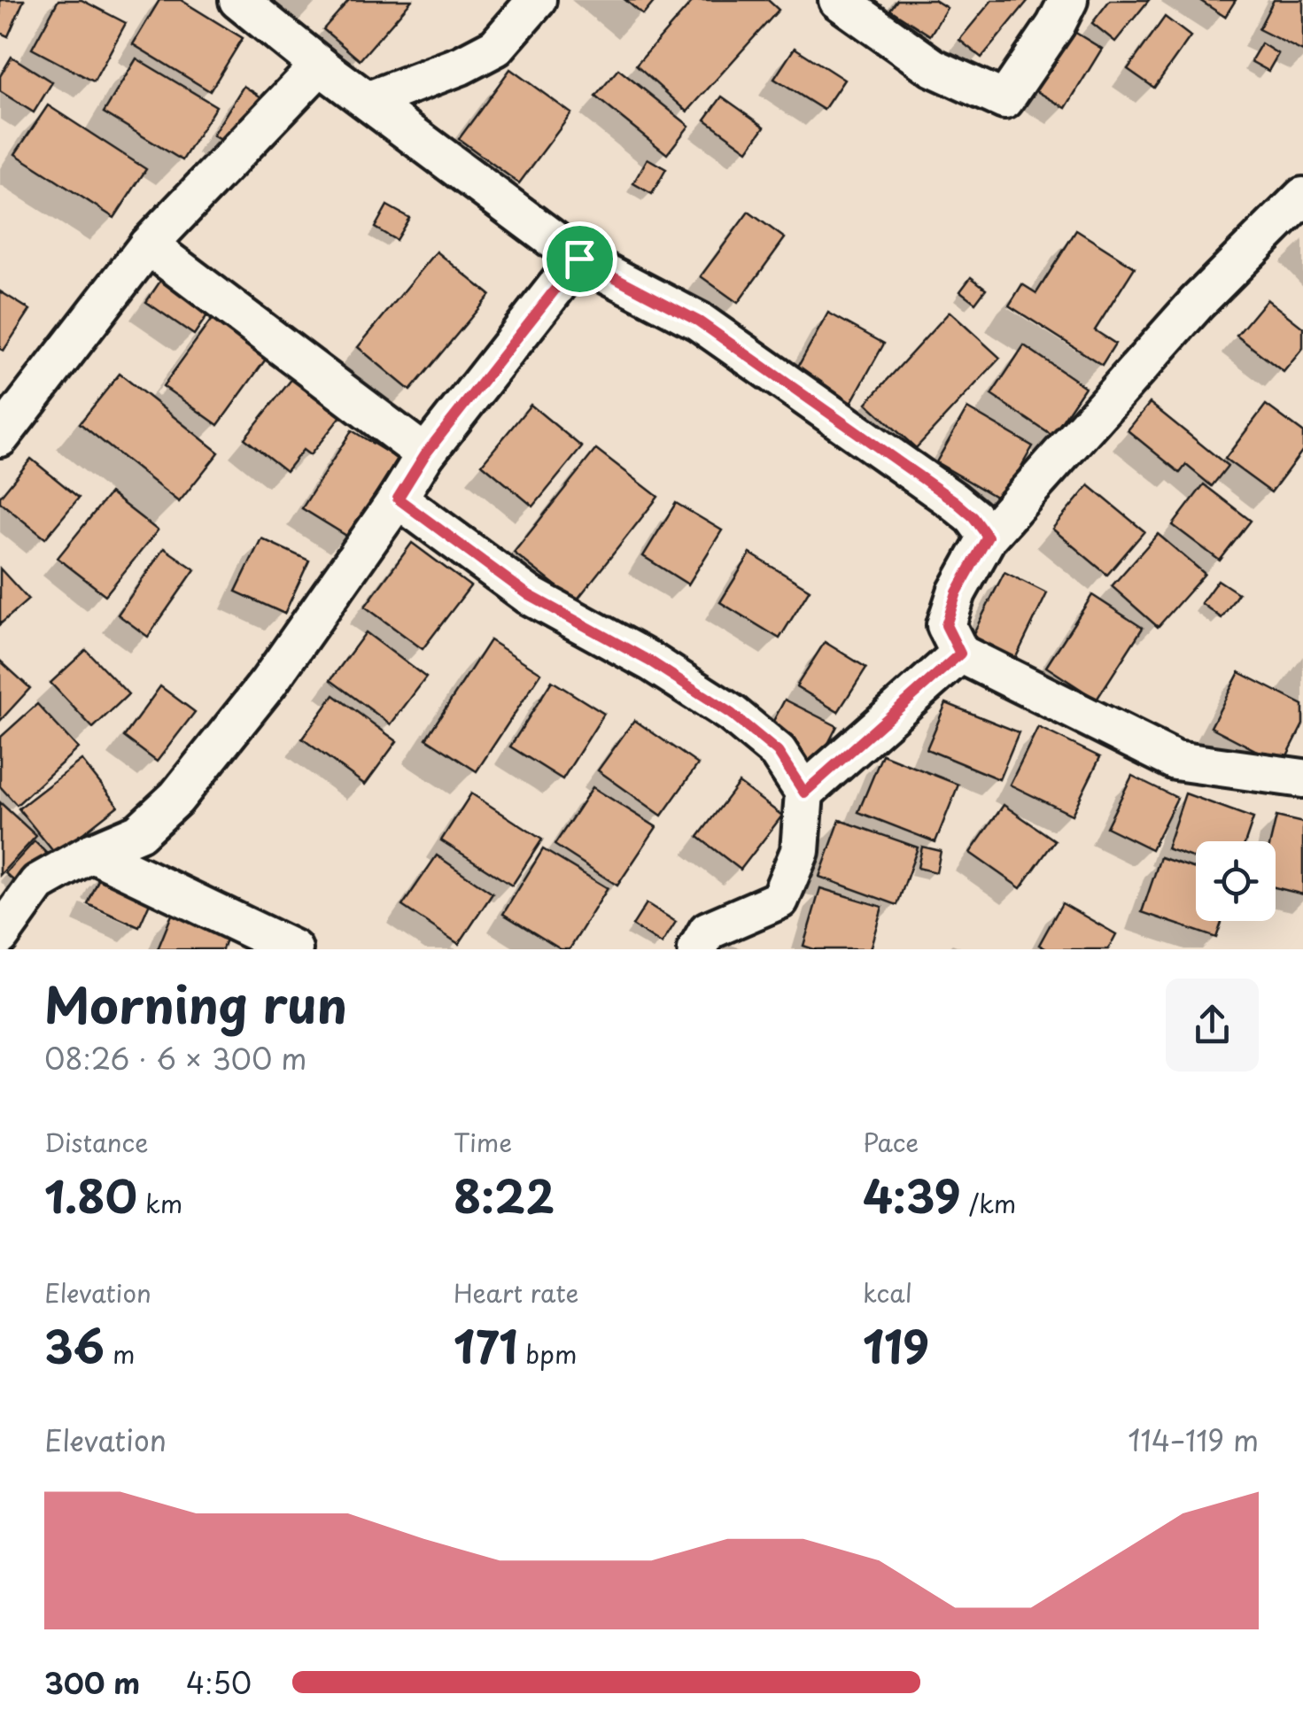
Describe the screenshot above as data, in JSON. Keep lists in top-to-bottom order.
{
  "page": {
    "heading": ["Morning run", "08:26 · 6 × 300 m"],
    "stats": [
      ["Distance", "1.80 km"],
      ["Time", "8:22"],
      ["Pace", "4:39 /km"],
      ["Elevation", "36 m"],
      ["Heart rate", "171 bpm"],
      ["kcal", "119"]
    ],
    "chart": ["Elevation", "114–119 m"],
    "list": [
      {
        "name": "300 m",
        "note": "4:50"
      }
    ]
  }
}
